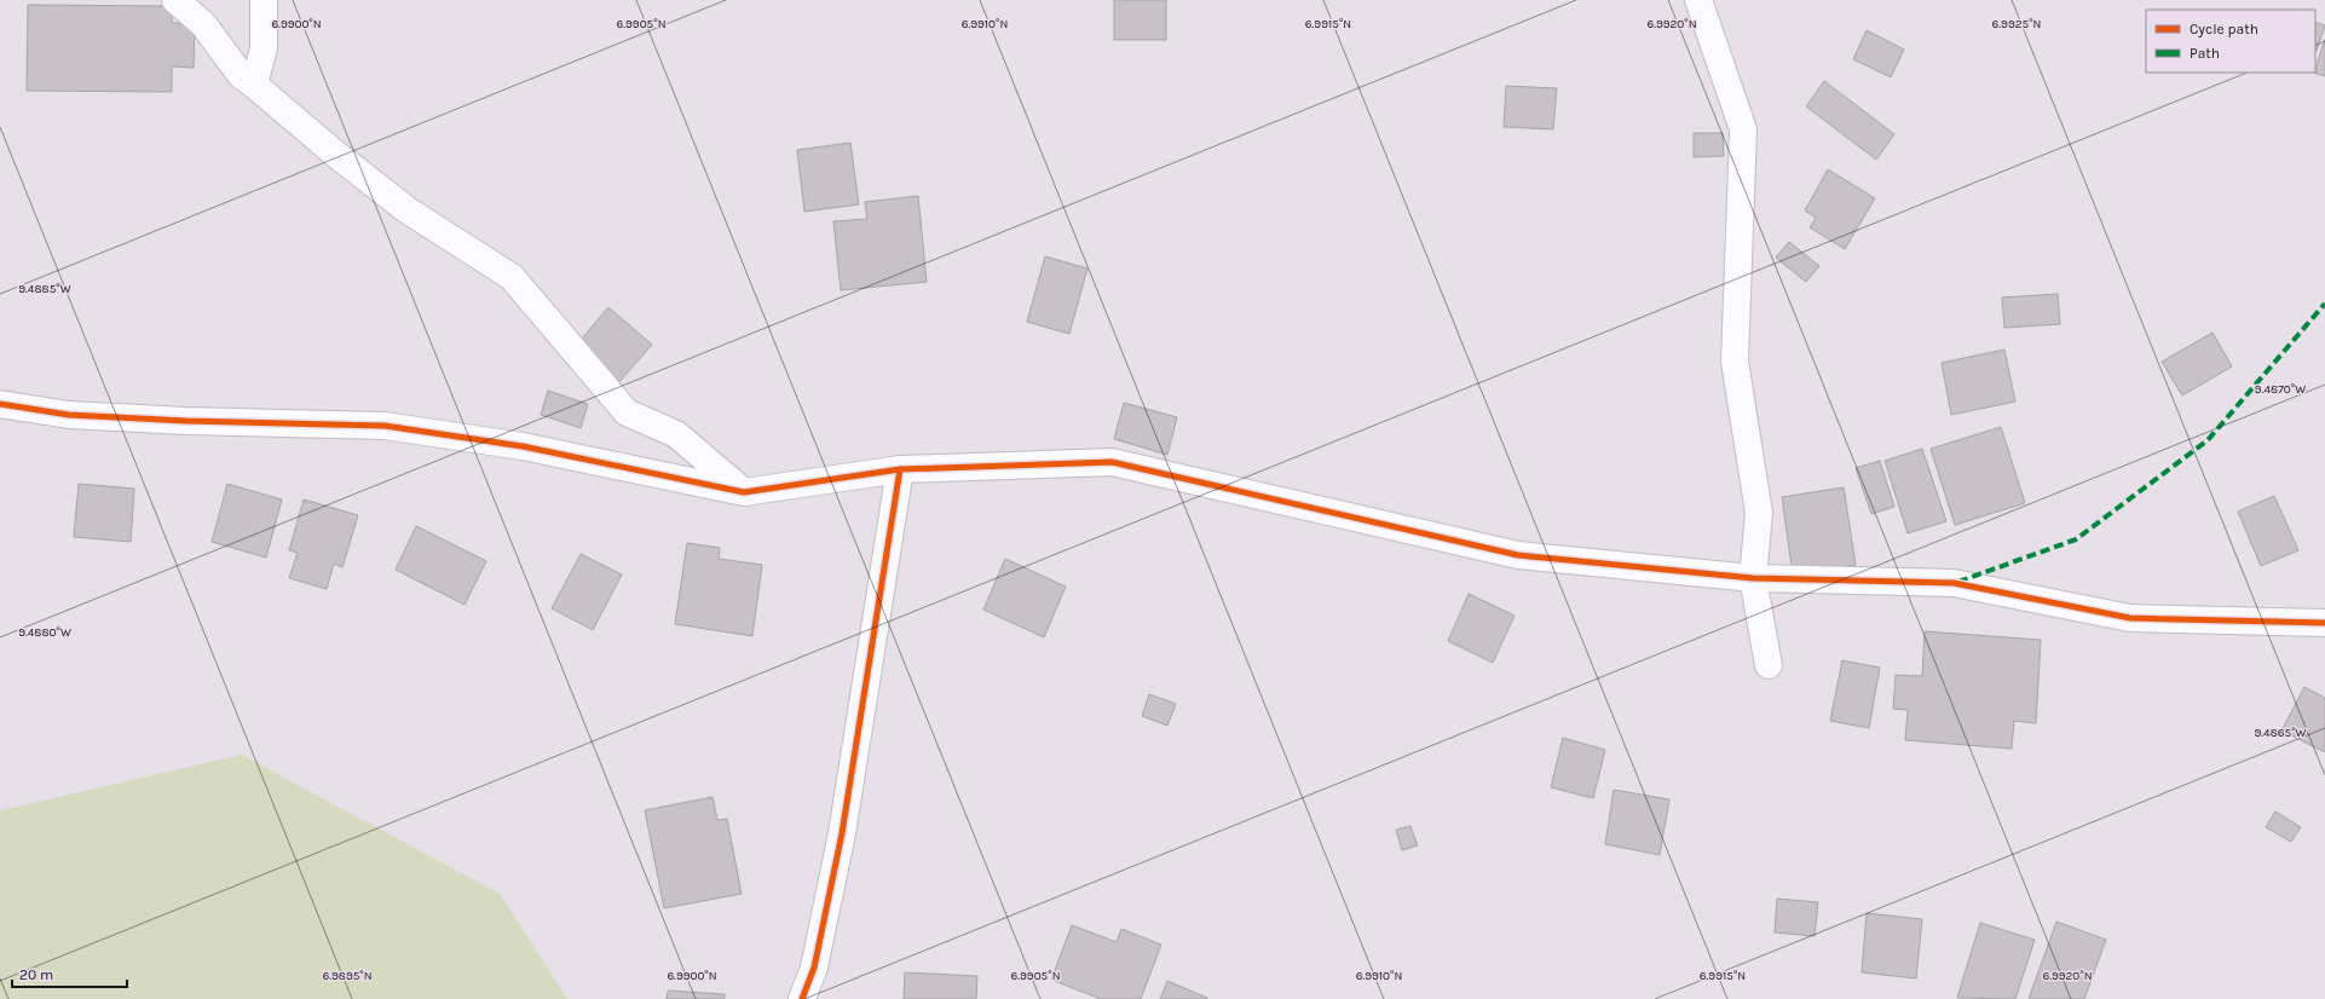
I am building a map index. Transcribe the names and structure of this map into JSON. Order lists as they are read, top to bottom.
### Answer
{
  "legend": ["Cycle path", "Path"],
  "scale_bar": "20 m",
  "coordinates": [
    "6.9900°N",
    "6.9905°N",
    "6.9910°N",
    "6.9915°N",
    "6.9920°N",
    "6.9925°N",
    "9.4885°W",
    "9.4870°W",
    "9.4880°W",
    "9.4865°W",
    "6.9895°N"
  ]
}
